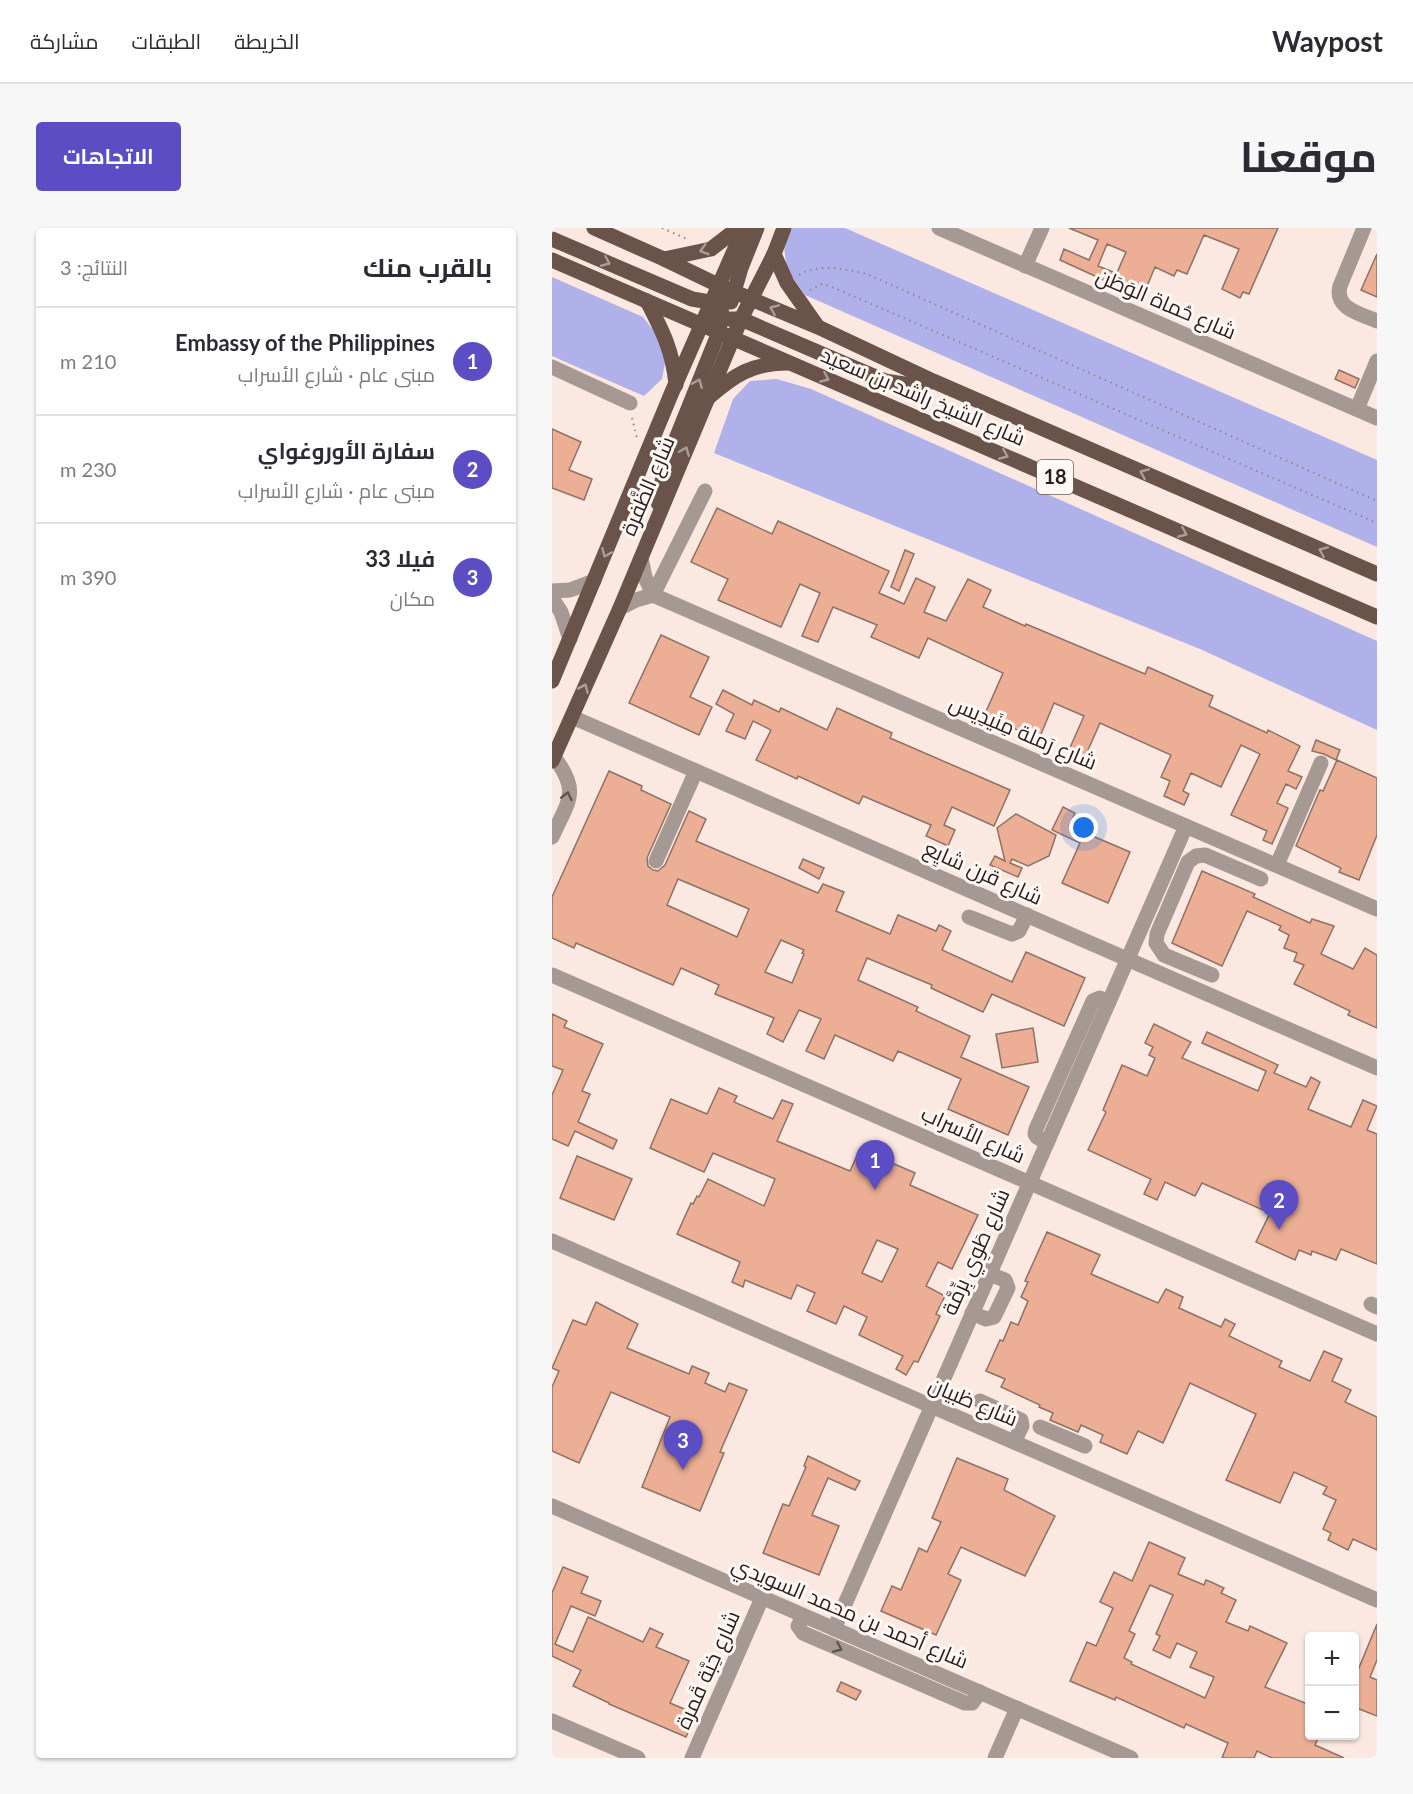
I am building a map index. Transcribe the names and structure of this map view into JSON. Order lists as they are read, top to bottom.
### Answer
{
  "streets": {
    "main road": ["شارع الشيخ راشد بن سعيد", "18", "شارع الظَّفرة"],
    "street": [
      "شارع حُماة الوَطَن",
      "شارع رَملة مِنَيدِيس",
      "شارع قرن شايِع",
      "شارع الأسراب",
      "شارع طَوِي بِرِّمَّة",
      "شارع ظبيان",
      "شارع أحمد بن محمد السويدي",
      "شارع خِبَّة قَمرة"
    ]
  },
  "crossings": [
    ["شارع الشيخ راشد بن سعيد", "شارع الظَّفرة"],
    ["شارع الظَّفرة", "شارع قرن شايِع"],
    ["شارع رَملة مِنَيدِيس", "شارع طَوِي بِرِّمَّة"],
    ["شارع قرن شايِع", "شارع طَوِي بِرِّمَّة"],
    ["شارع الأسراب", "شارع طَوِي بِرِّمَّة"],
    ["شارع طَوِي بِرِّمَّة", "شارع ظبيان"],
    ["شارع طَوِي بِرِّمَّة", "شارع أحمد بن محمد السويدي"],
    ["شارع أحمد بن محمد السويدي", "شارع خِبَّة قَمرة"]
  ],
  "page": {
    "header": "Waypost",
    "nav": ["الخريطة", "الطبقات", "مشاركة"],
    "title": "موقعنا",
    "buttons": "الاتجاهات",
    "heading": ["بالقرب منك", "النتائج: 3"],
    "list": [
      {
        "mark": "1",
        "name": "Embassy of the Philippines",
        "note": "مبنى عام · شارع الأسراب",
        "value": "210 m"
      },
      {
        "mark": "2",
        "name": "سفارة الأوروغواي",
        "note": "مبنى عام · شارع الأسراب",
        "value": "230 m"
      },
      {
        "mark": "3",
        "name": "فيلا 33",
        "note": "مكان",
        "value": "390 m"
      }
    ],
    "pins": ["1", "2", "3"],
    "map_buttons": ["+", "−"]
  }
}
